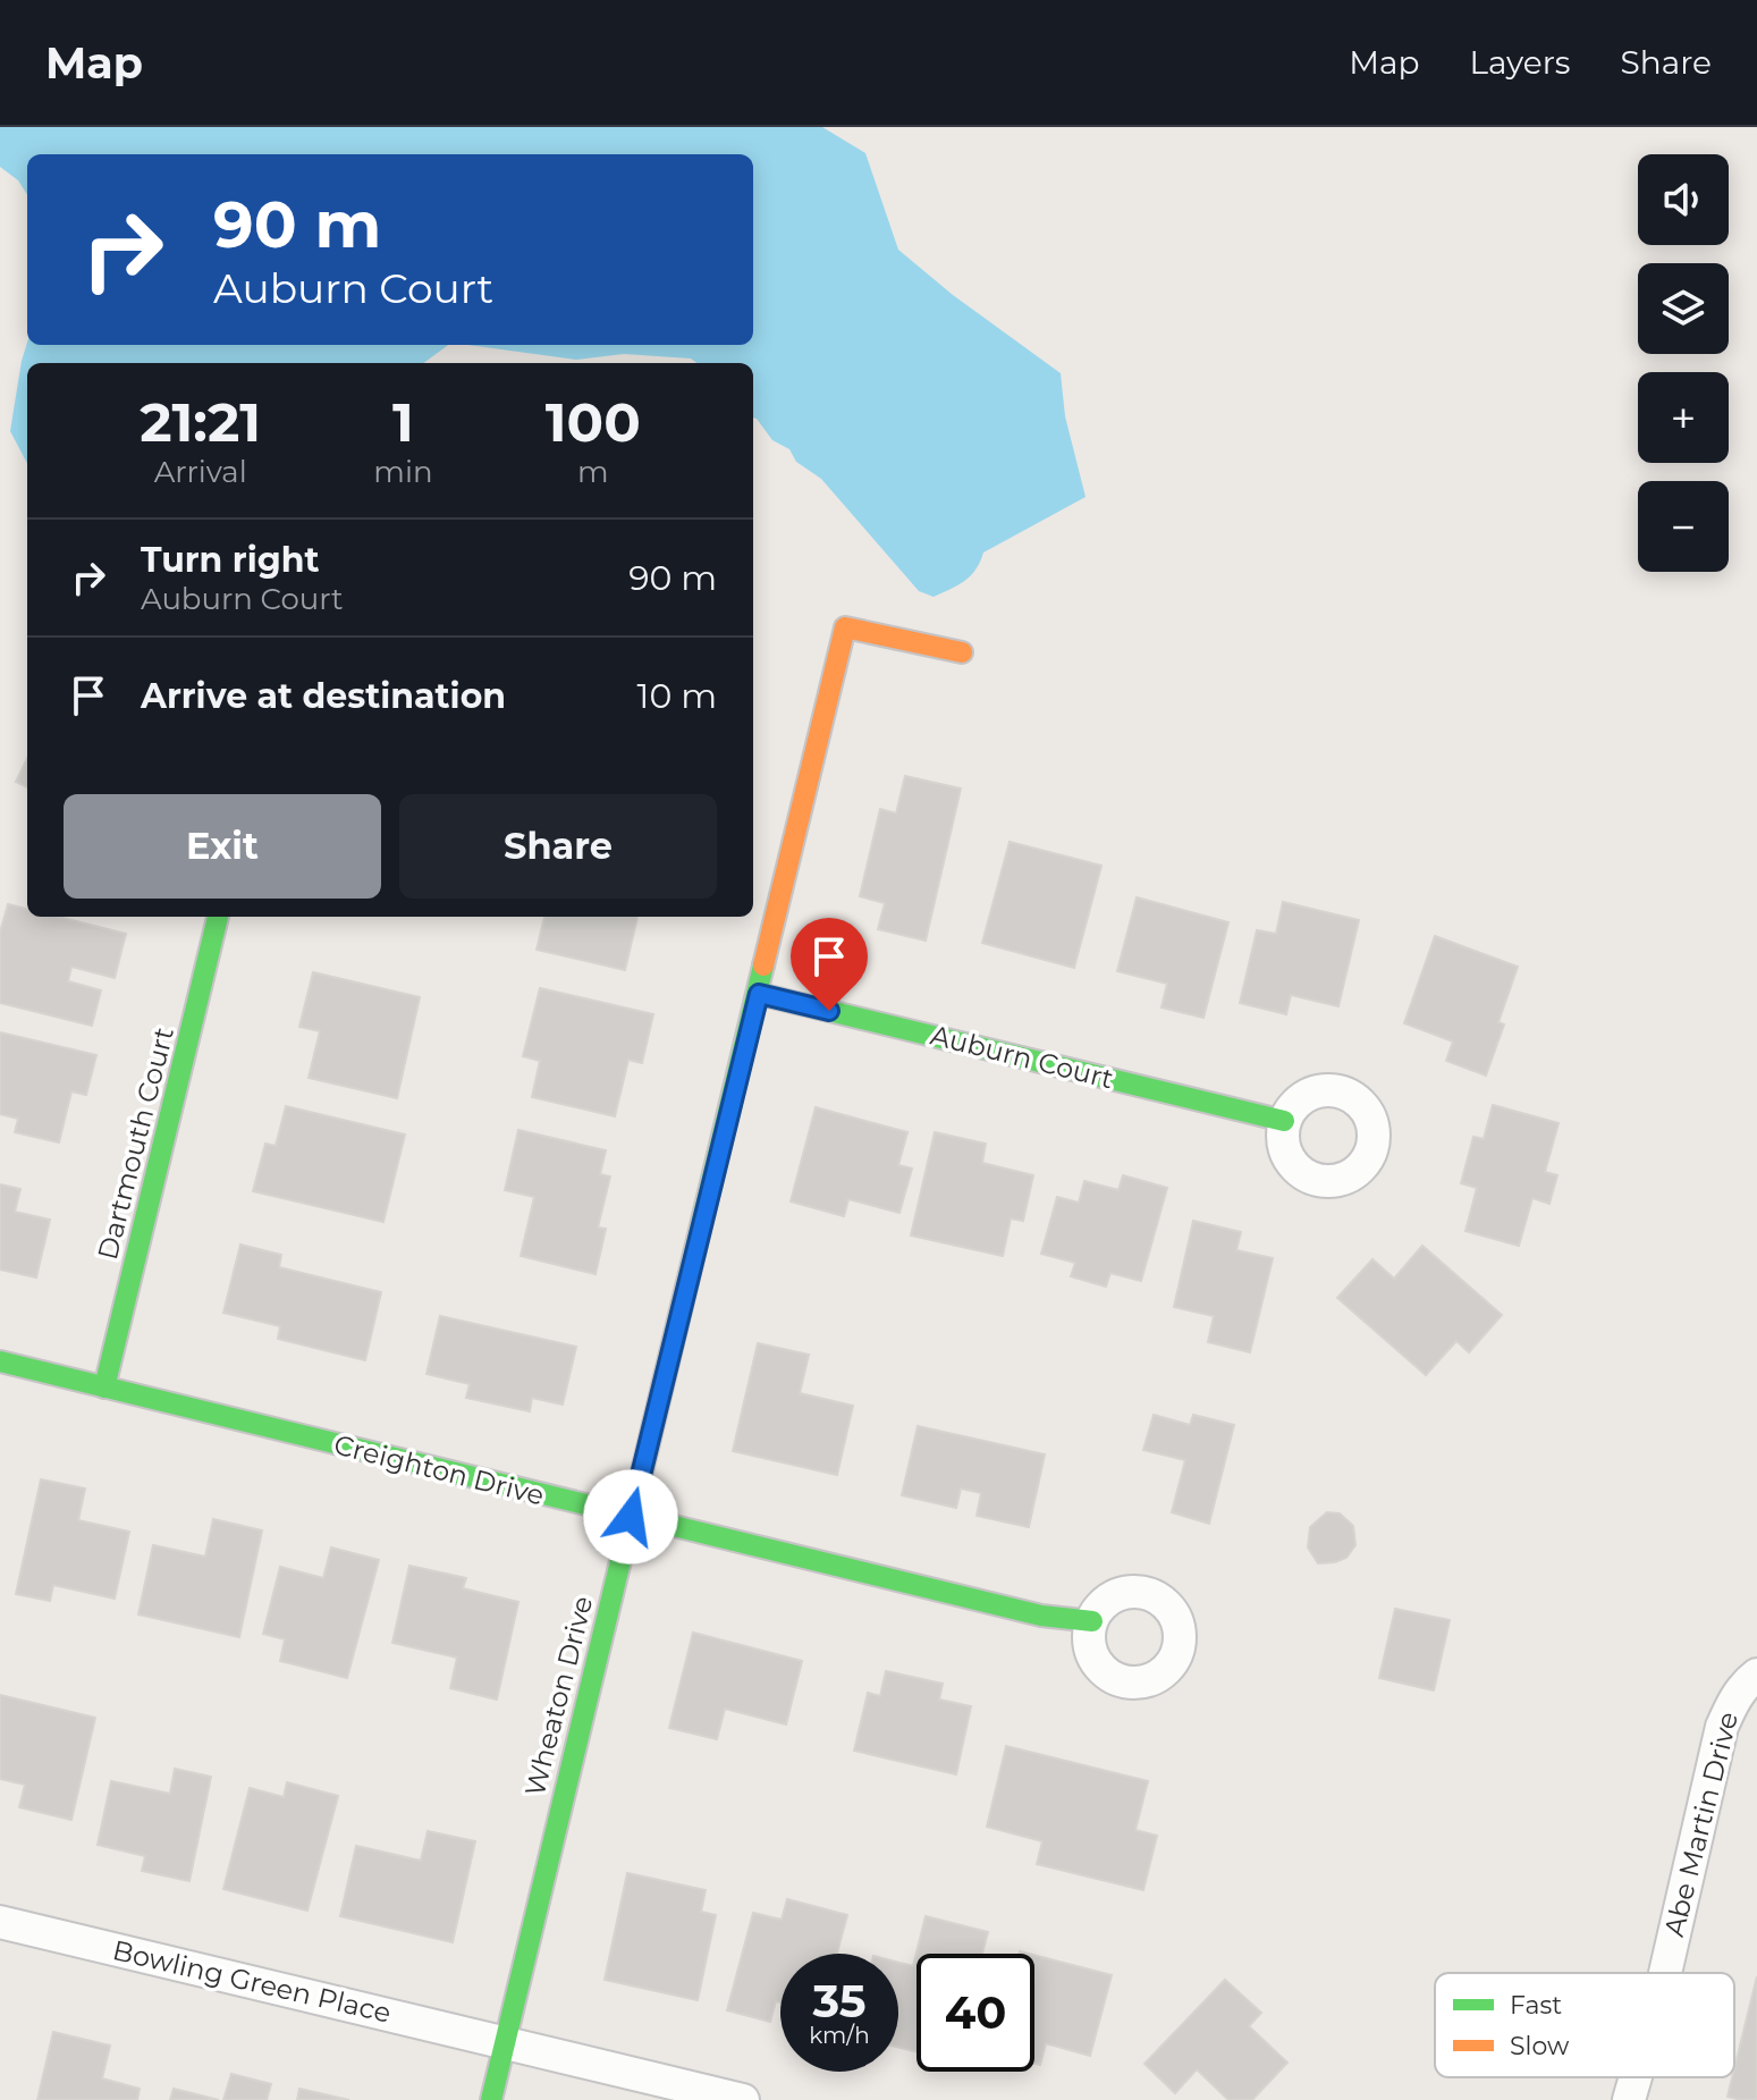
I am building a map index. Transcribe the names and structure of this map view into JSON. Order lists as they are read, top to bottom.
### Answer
{
  "streets": {
    "street": [
      "Auburn Court",
      "Dartmouth Court",
      "Creighton Drive",
      "Wheaton Drive",
      "Abe Martin Drive",
      "Bowling Green Place"
    ]
  },
  "crossings": [
    ["Auburn Court", "Wheaton Drive"],
    ["Dartmouth Court", "Creighton Drive"],
    ["Creighton Drive", "Wheaton Drive"],
    ["Wheaton Drive", "Bowling Green Place"]
  ],
  "legend": ["Fast", "Slow"],
  "page": {
    "header": "Map",
    "nav": ["Map", "Layers", "Share"],
    "map_buttons": ["+", "−"],
    "turn": ["90 m", "Auburn Court"],
    "eta": [
      "21:21",
      "Arrival",
      "1",
      "min",
      "100",
      "m"
    ],
    "list": [
      {
        "name": "Turn right",
        "note": "Auburn Court",
        "value": "90 m"
      },
      {
        "name": "Arrive at destination",
        "value": "10 m"
      }
    ],
    "buttons": ["Exit", "Share"],
    "speed": "35 km/h",
    "limit": "40"
  }
}
